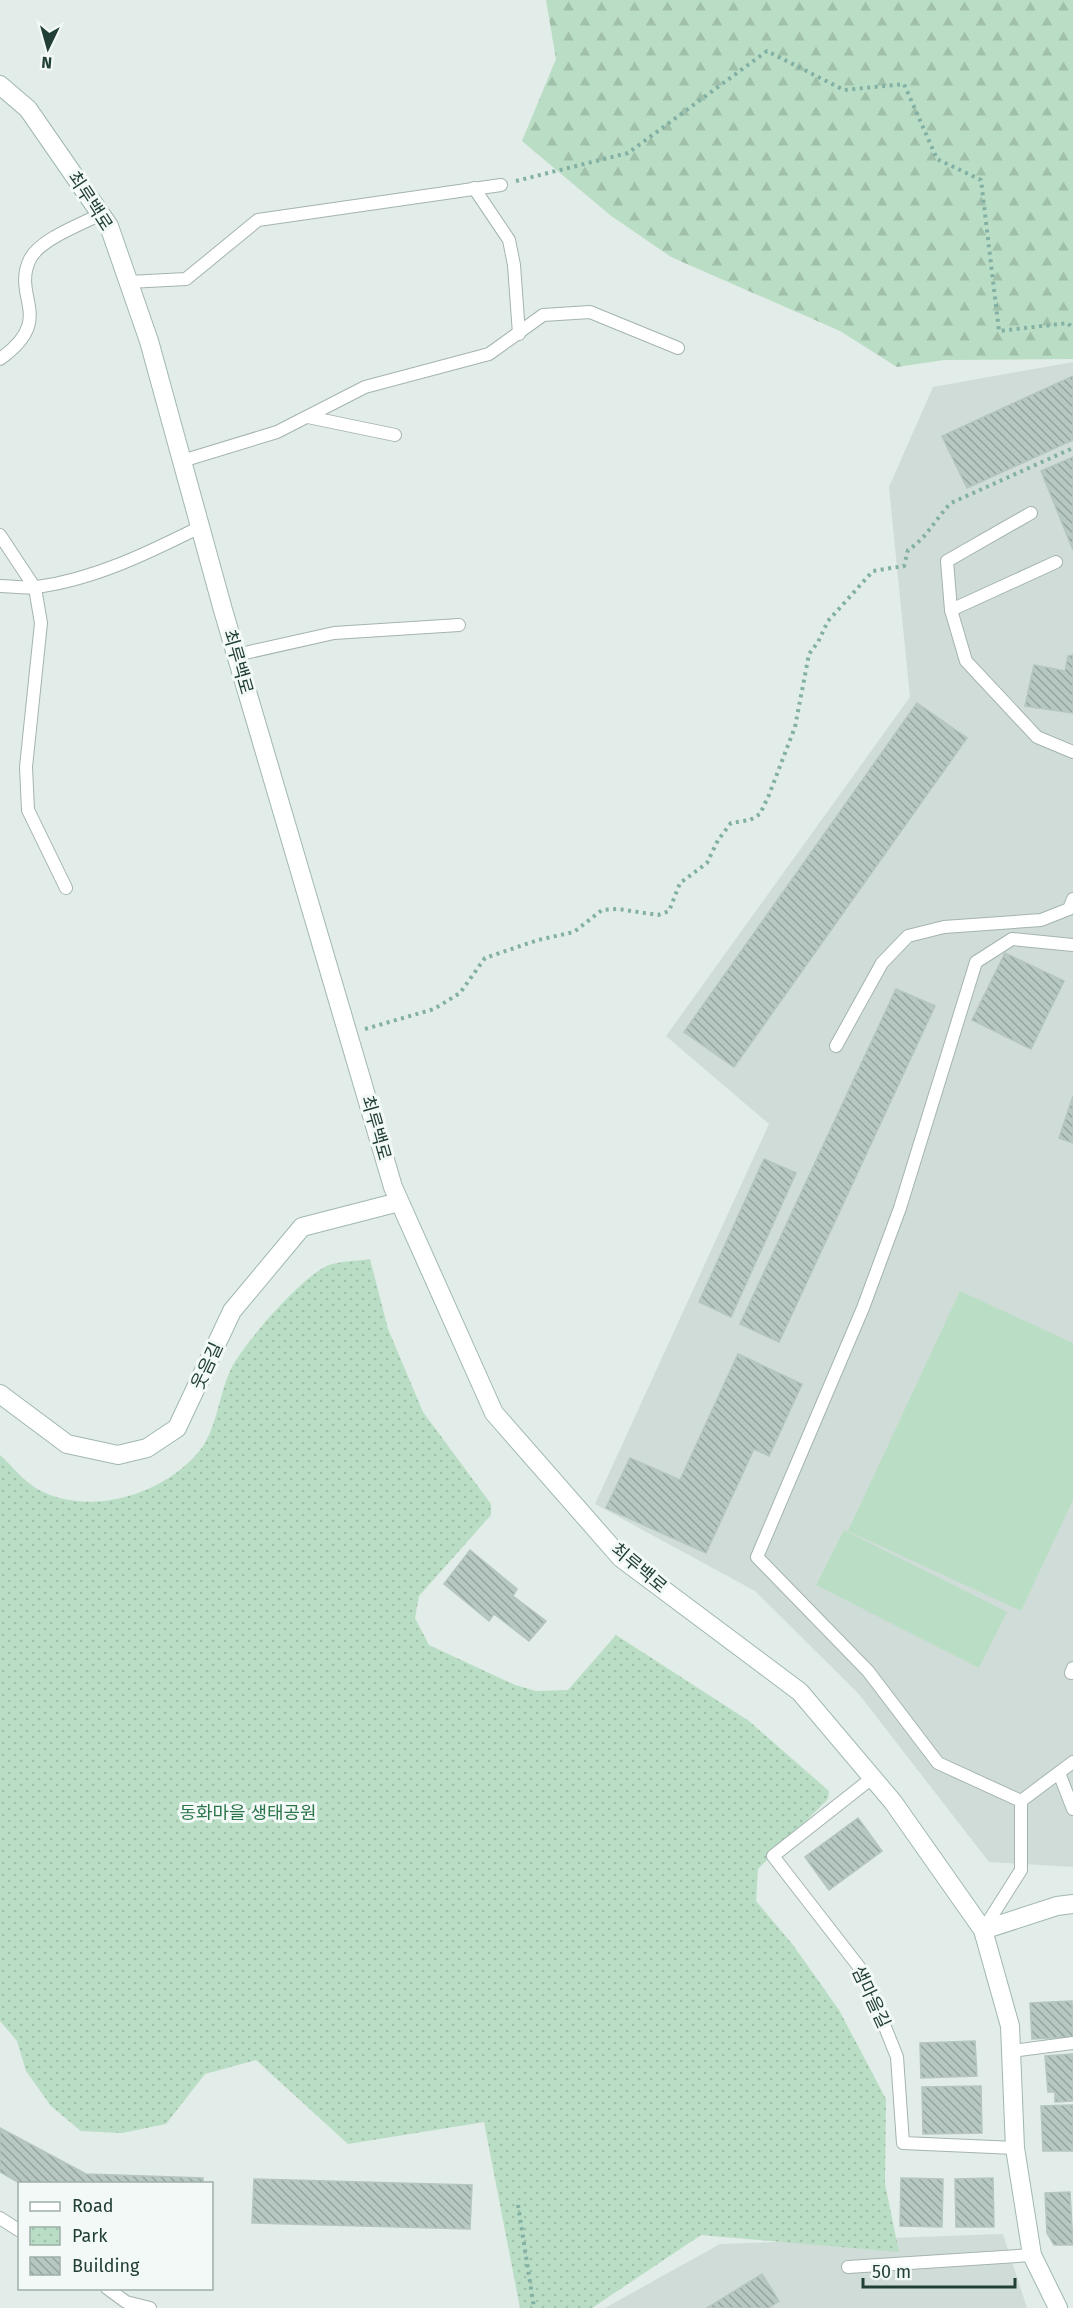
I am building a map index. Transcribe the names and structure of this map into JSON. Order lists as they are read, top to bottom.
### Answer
{
  "streets": {
    "street": ["최루백로", "웃음길"],
    "lane": ["샘마을길"]
  },
  "crossings": [
    ["최루백로", "웃음길"],
    ["최루백로", "샘마을길"]
  ],
  "parks": ["동화마을 생태공원"],
  "legend": ["Road", "Park", "Building"],
  "scale_bar": "50 m",
  "north": "bottom"
}
